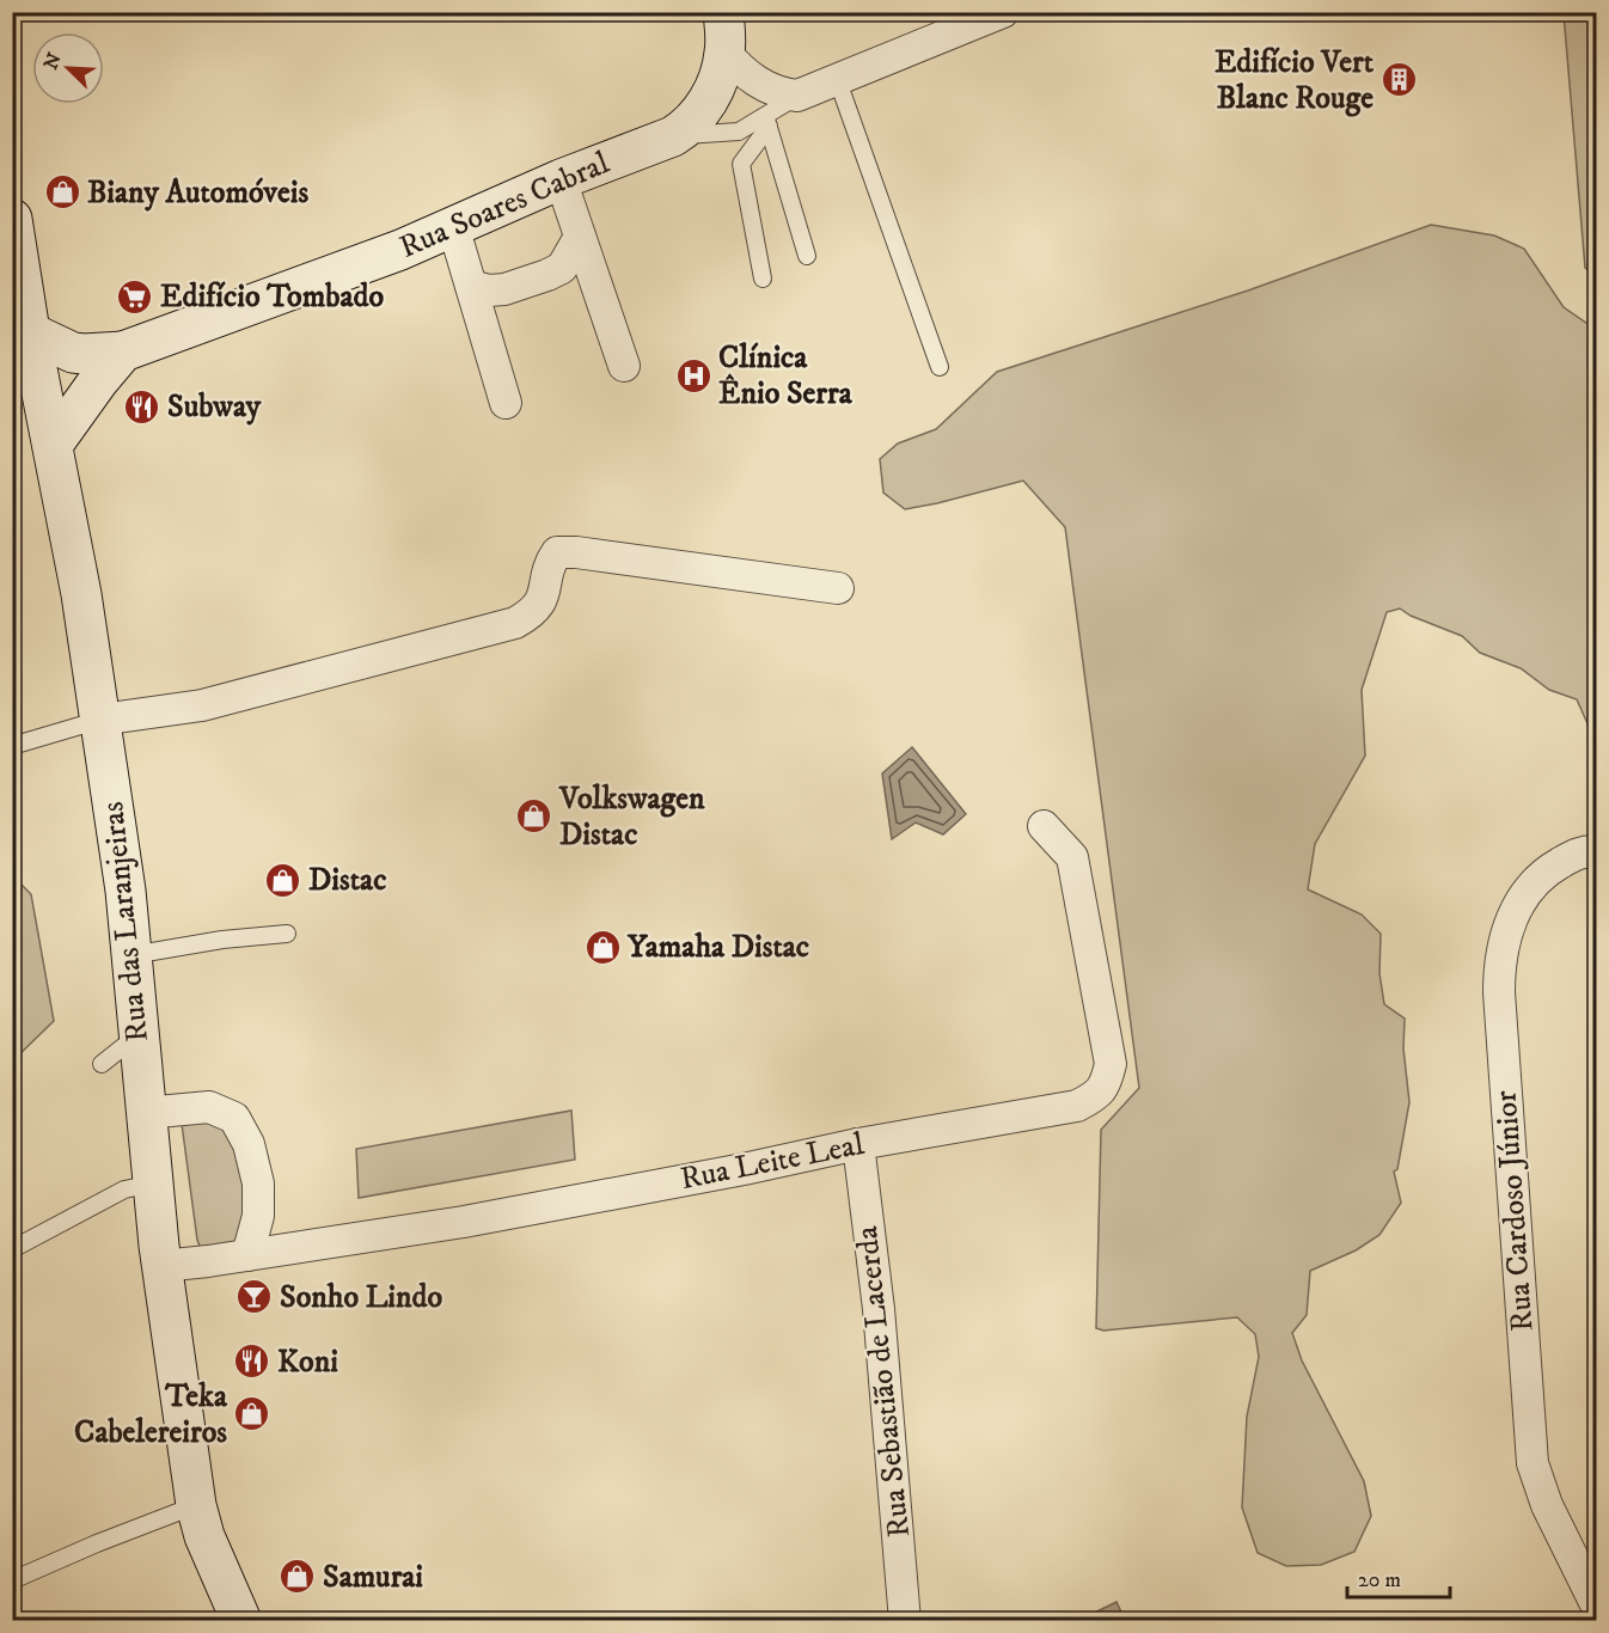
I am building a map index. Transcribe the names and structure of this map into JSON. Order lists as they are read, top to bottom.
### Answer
{
  "streets": {
    "main road": ["Rua Soares Cabral", "Rua das Laranjeiras"],
    "street": ["Rua Leite Leal", "Rua Cardoso Júnior", "Rua Sebastião de Lacerda"]
  },
  "crossings": [
    ["Rua Soares Cabral", "Rua das Laranjeiras"],
    ["Rua das Laranjeiras", "Rua Leite Leal"],
    ["Rua Leite Leal", "Rua Sebastião de Lacerda"]
  ],
  "places": {
    "building": ["Edifício Vert Blanc Rouge"],
    "shop": [
      "Biany Automóveis",
      "Volkswagen Distac",
      "Distac",
      "Yamaha Distac",
      "Teka Cabelereiros",
      "Samurai"
    ],
    "supermarket": ["Edifício Tombado"],
    "hospital": ["Clínica Ênio Serra"],
    "restaurant": ["Subway", "Koni"],
    "bar": ["Sonho Lindo"]
  },
  "scale_bar": "20 m",
  "north": "top left"
}
